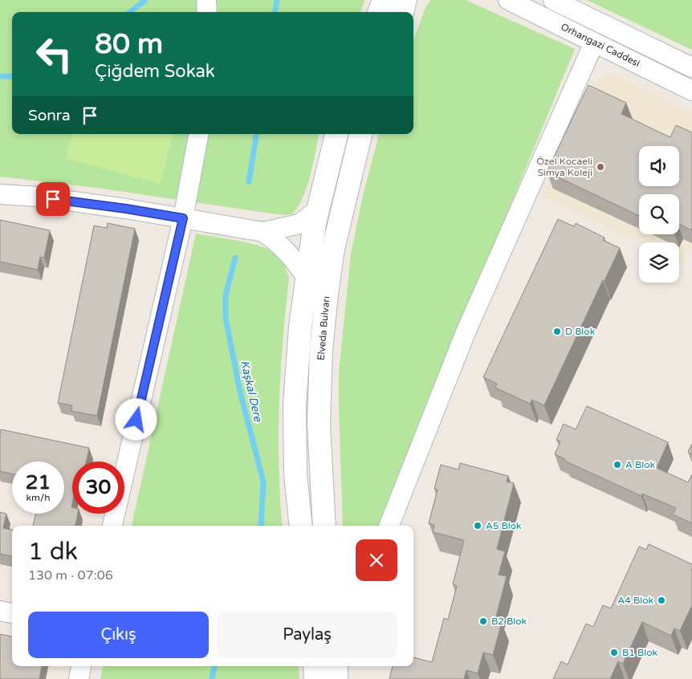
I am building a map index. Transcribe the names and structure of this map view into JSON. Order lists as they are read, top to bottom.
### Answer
{
  "streets": {
    "main road": ["Elveda Bulvarı"],
    "street": ["Orhangazi Caddesi"]
  },
  "water": ["Kaşkal Dere"],
  "places": [
    "Özel Kocaeli Simya Koleji",
    "D Blok",
    "A Blok",
    "A5 Blok",
    "A4 Blok",
    "B2 Blok",
    "B1 Blok"
  ],
  "page": {
    "turn": ["80 m", "Çiğdem Sokak"],
    "then": "Sonra",
    "speed": "21 km/h",
    "limit": "30",
    "heading": ["1 dk", "130 m · 07:06"],
    "buttons": ["Çıkış", "Paylaş"]
  }
}
